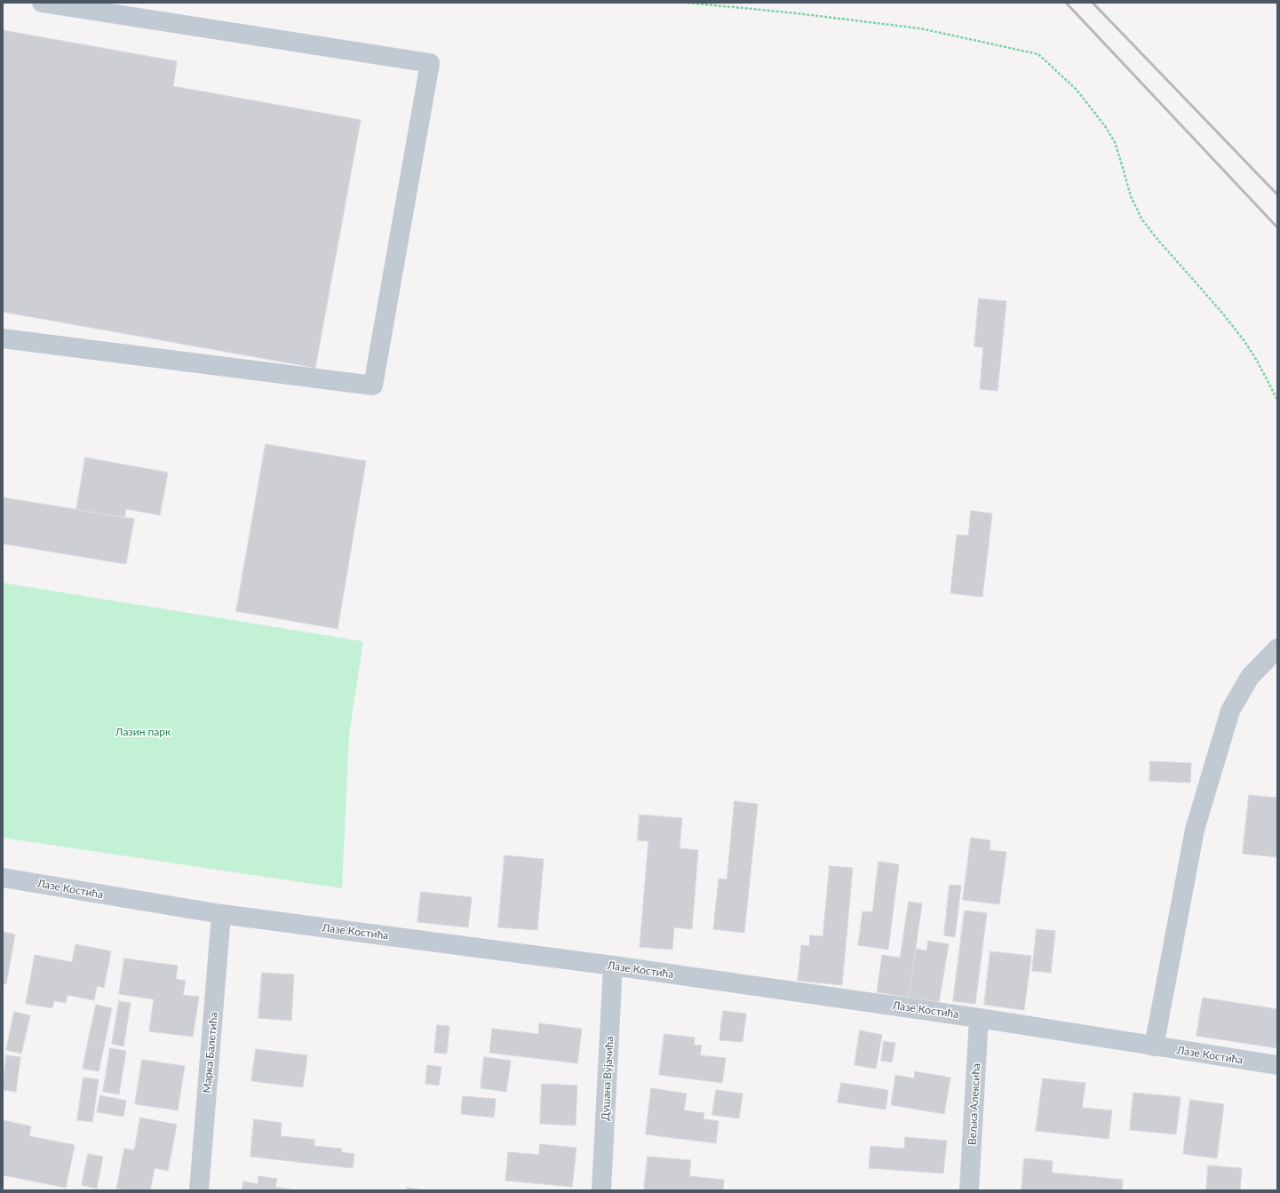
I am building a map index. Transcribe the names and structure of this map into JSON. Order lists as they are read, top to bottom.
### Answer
{
  "streets": {
    "street": [
      "Лазе Костића",
      "Марка Балетића",
      "Душана Вујачића",
      "Вељка Алексића"
    ]
  },
  "crossings": [
    ["Лазе Костића", "Марка Балетића"],
    ["Лазе Костића", "Душана Вујачића"],
    ["Лазе Костића", "Вељка Алексића"]
  ],
  "parks": ["Лазин парк"]
}
